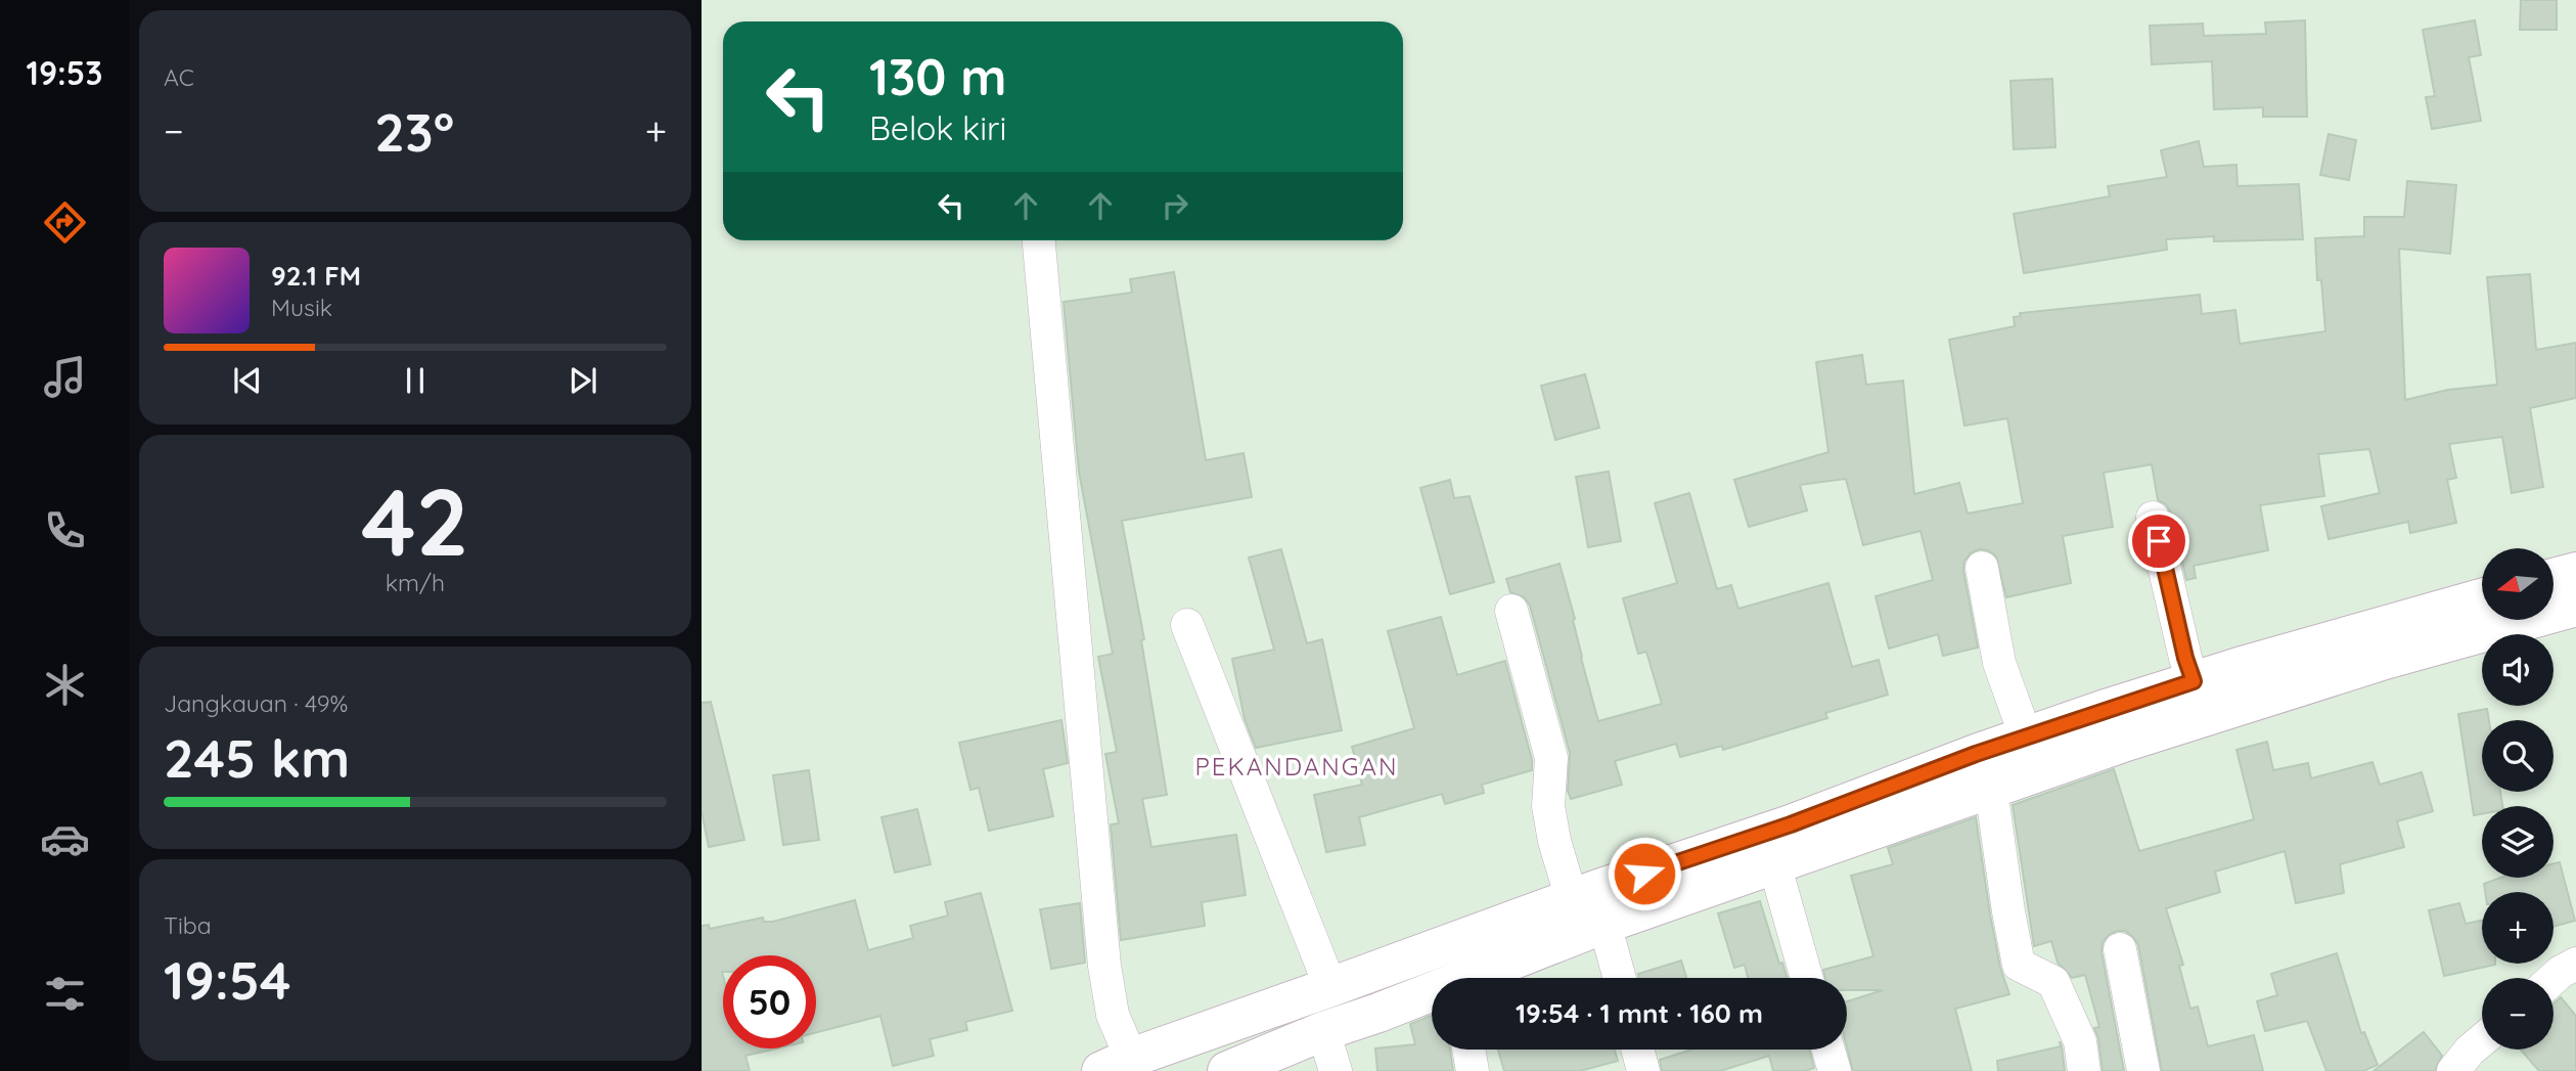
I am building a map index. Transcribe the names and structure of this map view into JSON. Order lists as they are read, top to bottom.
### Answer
{
  "districts": ["PEKANDANGAN"],
  "north": "left",
  "page": {
    "tabs": "19:53",
    "tile": [
      "AC",
      ["42", "km/h"],
      ["Jangkauan · 49%", "245 km"],
      ["Tiba", "19:54"]
    ],
    "turn": ["130 m", "Belok kiri"],
    "heat": ["−", "23°", "+"],
    "song": ["92.1 FM", "Musik"],
    "map_buttons": ["+", "−"],
    "limit": "50",
    "trip": "19:54 · 1 mnt · 160 m"
  }
}
